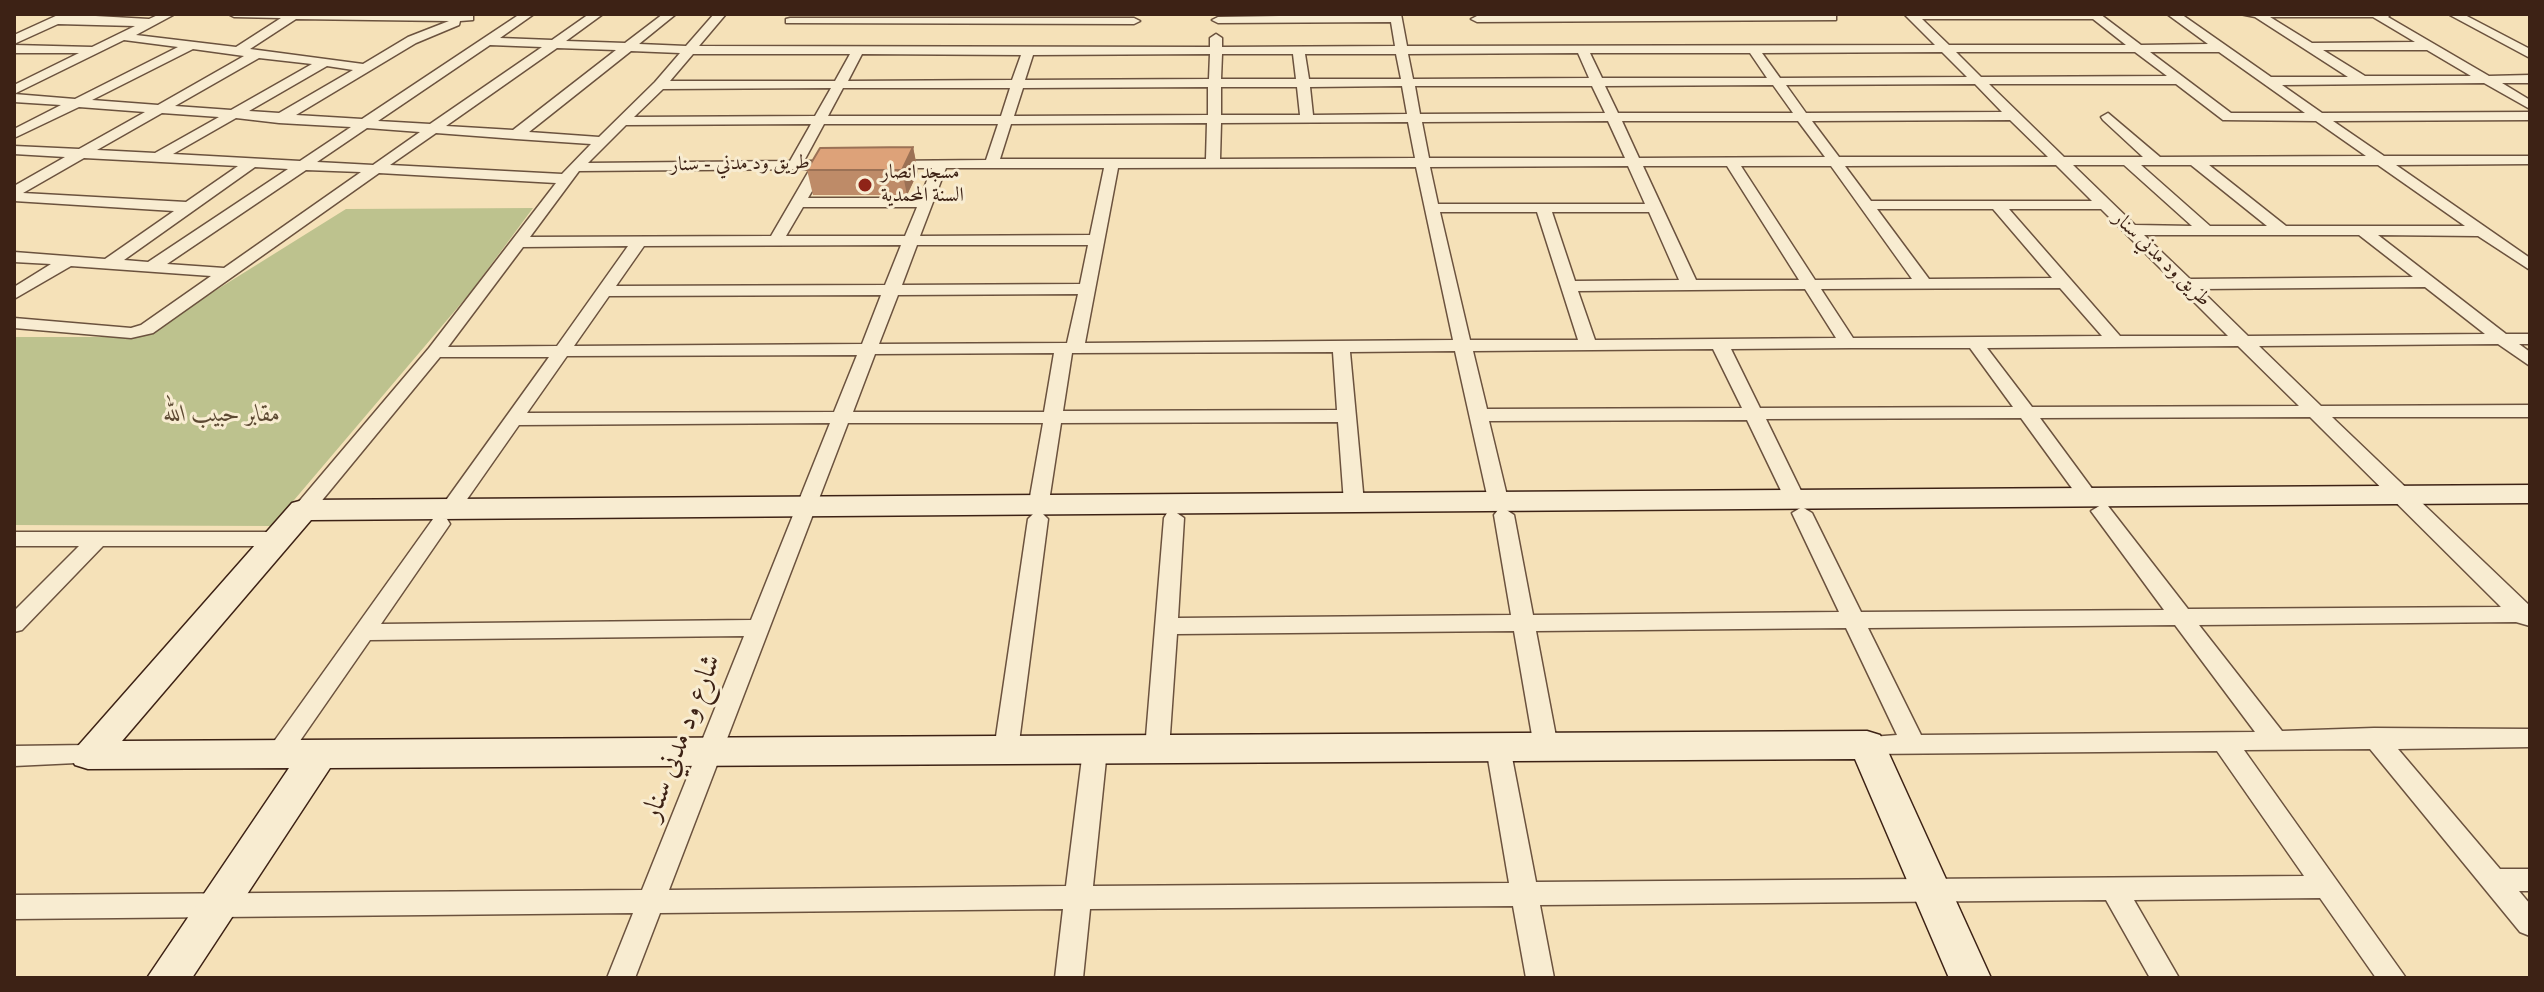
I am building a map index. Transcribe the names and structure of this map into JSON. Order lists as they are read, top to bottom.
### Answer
{
  "streets": {
    "street": ["طريق ود مدني - سنار", "طريق ود مدني سنار", "شارع ود مدني سنار"]
  },
  "parks": ["مقابر حبيب الله"],
  "places": ["مسجد انصار السنة المحمدية"]
}
